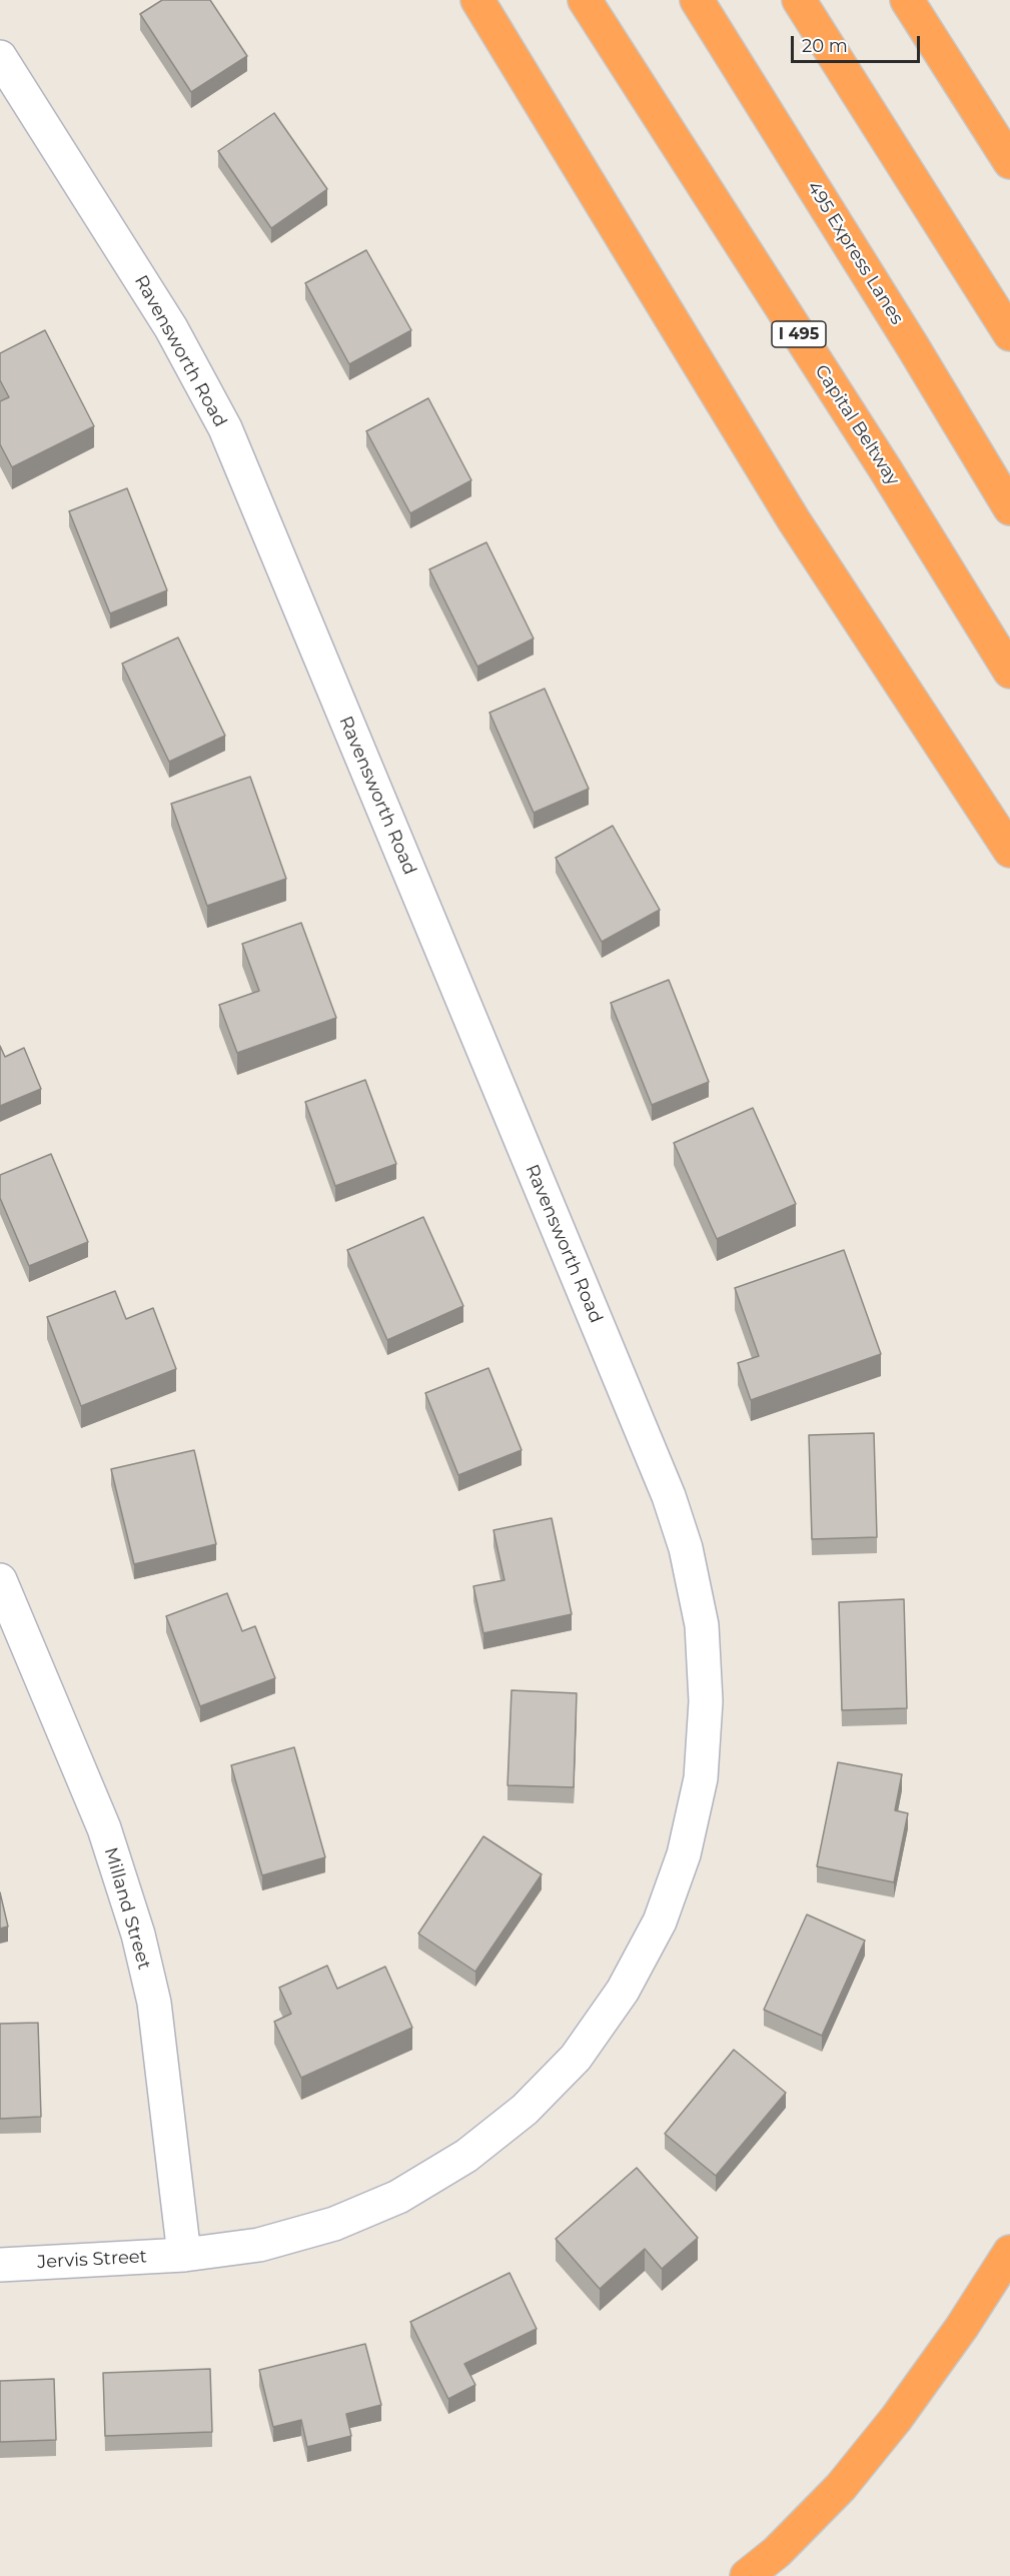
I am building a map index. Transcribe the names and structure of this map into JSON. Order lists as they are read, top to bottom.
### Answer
{
  "streets": {
    "highway": ["495 Express Lanes", "I 495", "Capital Beltway"],
    "street": ["Ravensworth Road", "Milland Street", "Jervis Street"]
  },
  "crossings": [
    ["Ravensworth Road", "Milland Street"],
    ["Ravensworth Road", "Jervis Street"],
    ["Milland Street", "Jervis Street"]
  ],
  "scale_bar": "20 m"
}
